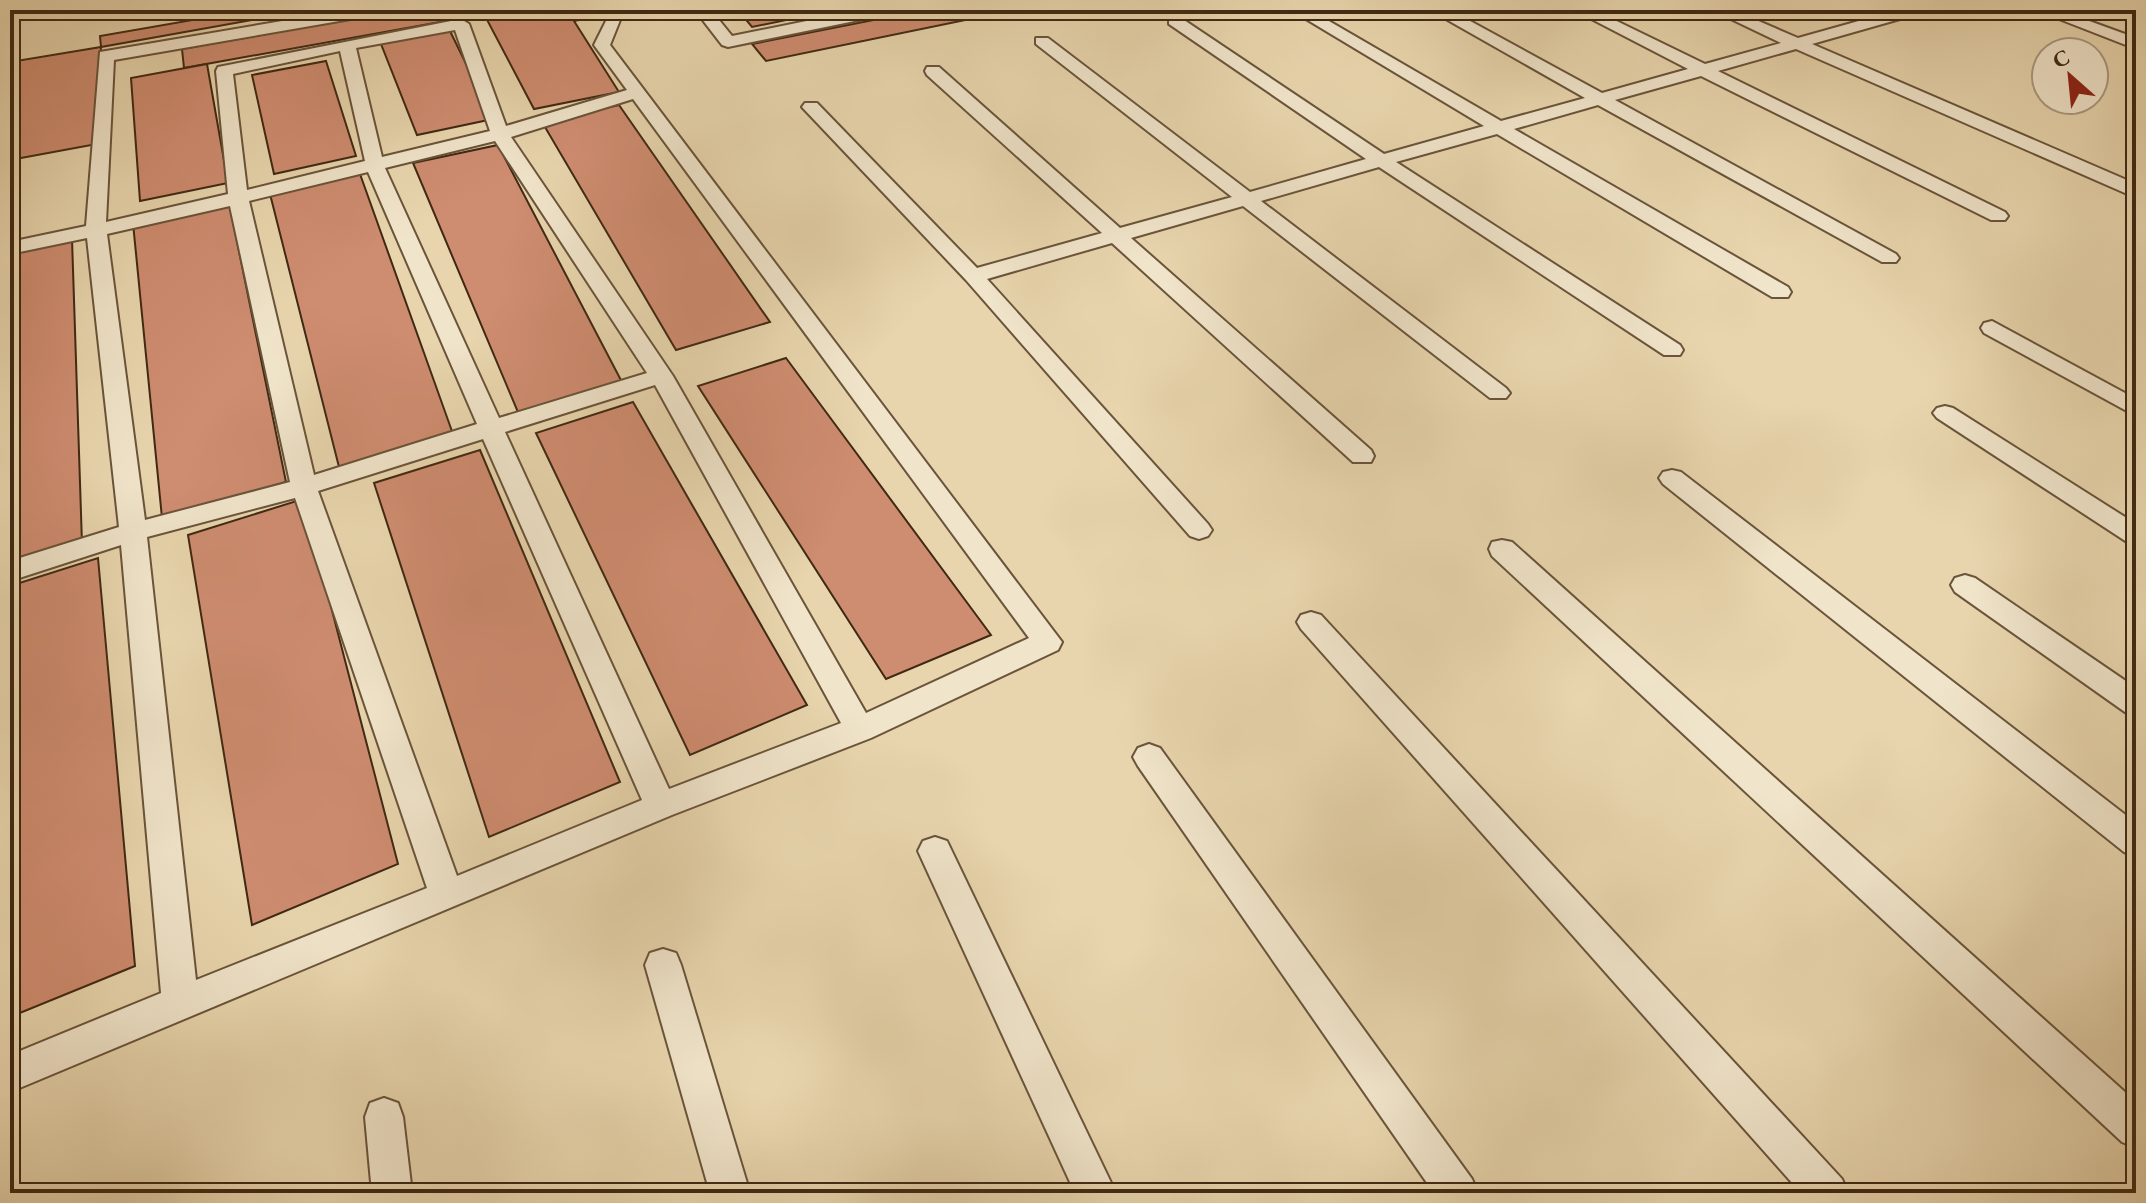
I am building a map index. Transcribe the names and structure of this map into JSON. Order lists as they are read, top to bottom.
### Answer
{
  "north": "top left"
}
